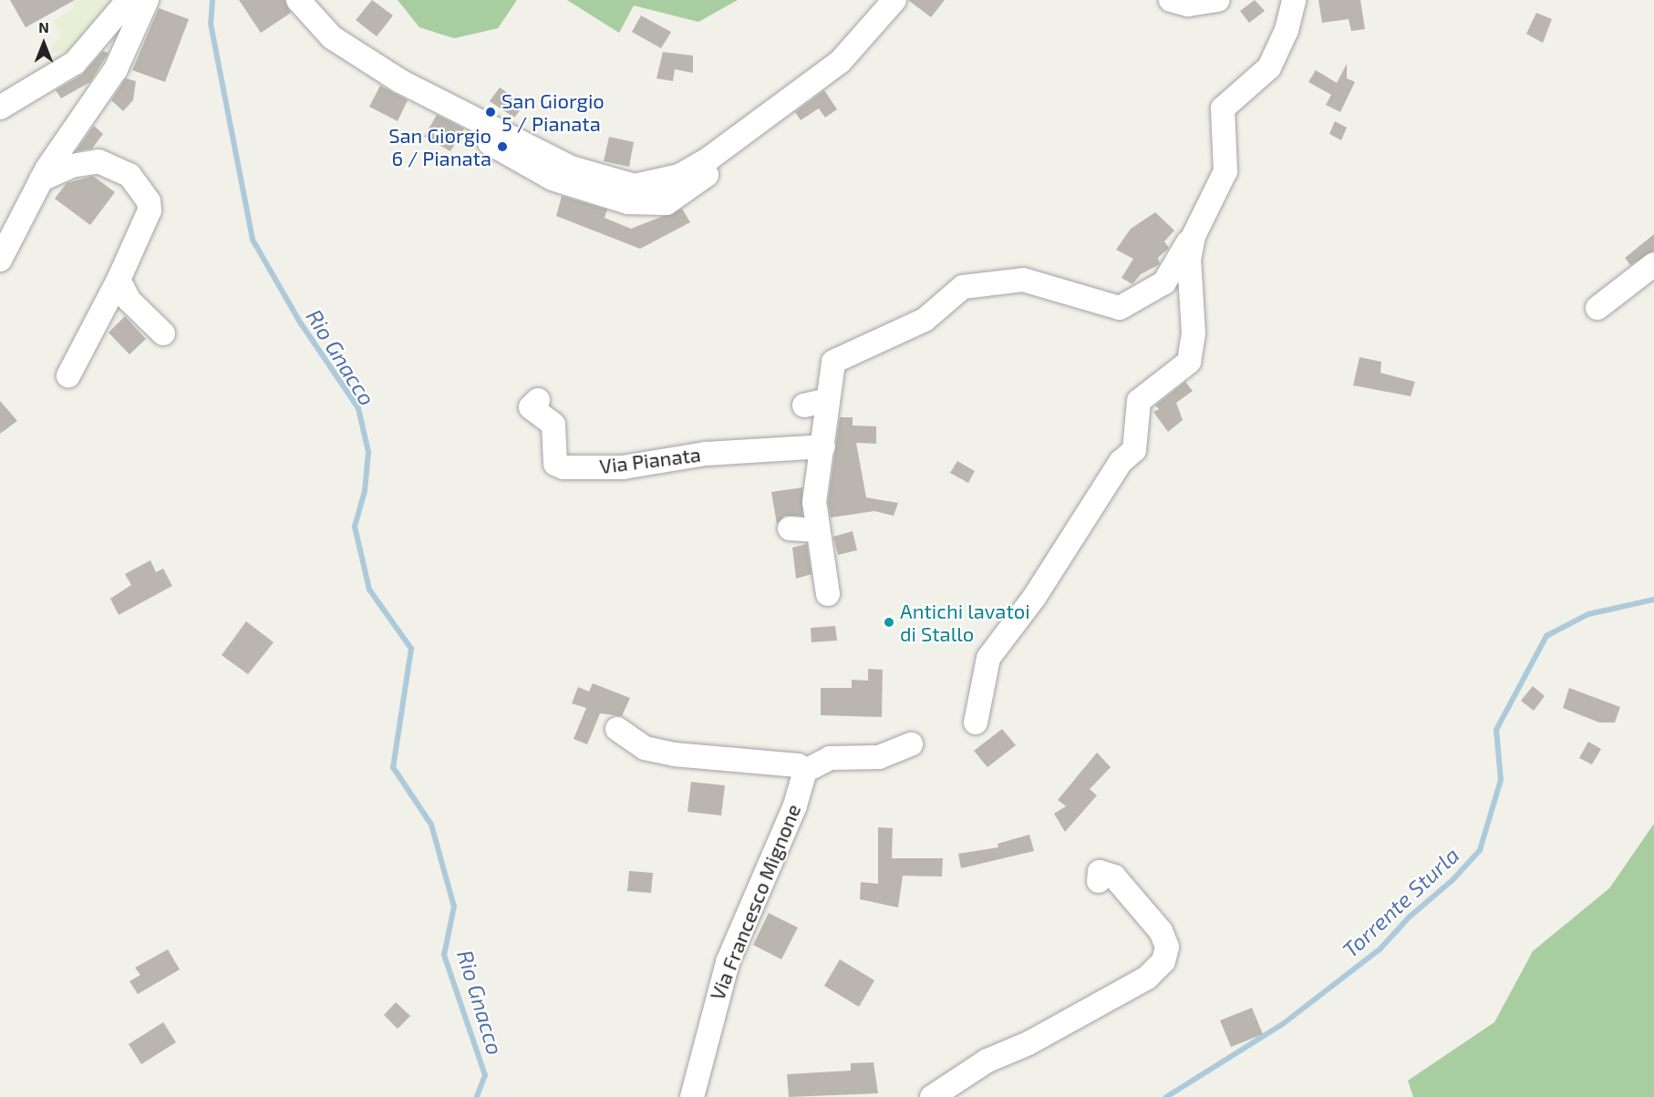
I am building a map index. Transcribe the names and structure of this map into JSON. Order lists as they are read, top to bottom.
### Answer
{
  "streets": {
    "street": ["Via Pianata", "Via Francesco Mignone"]
  },
  "water": ["Rio Gnacco", "Torrente Sturla"],
  "places": ["San Giorgio 5 / Pianata", "San Giorgio 6 / Pianata", "Antichi lavatoi di Stallo"],
  "north": "top"
}
